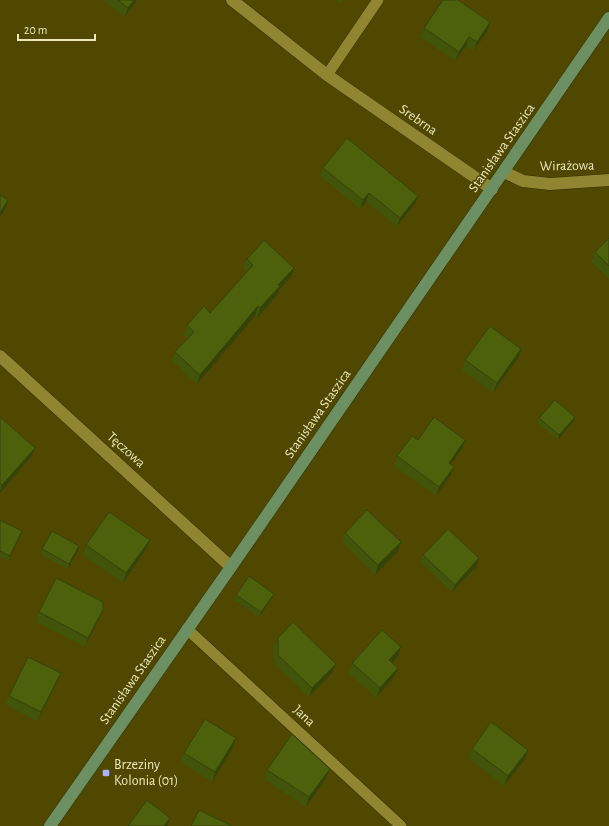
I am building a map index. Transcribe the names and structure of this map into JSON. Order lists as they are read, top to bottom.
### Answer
{
  "streets": {
    "street": [
      "Srebrna",
      "Stanisława Staszica",
      "Wirażowa",
      "Tęczowa"
    ],
    "lane": ["Jana"]
  },
  "crossings": [
    ["Srebrna", "Stanisława Staszica"],
    ["Stanisława Staszica", "Wirażowa"],
    ["Stanisława Staszica", "Tęczowa"],
    ["Stanisława Staszica", "Jana"]
  ],
  "places": {
    "transit": ["Brzeziny Kolonia (01)"]
  },
  "scale_bar": "20 m"
}
